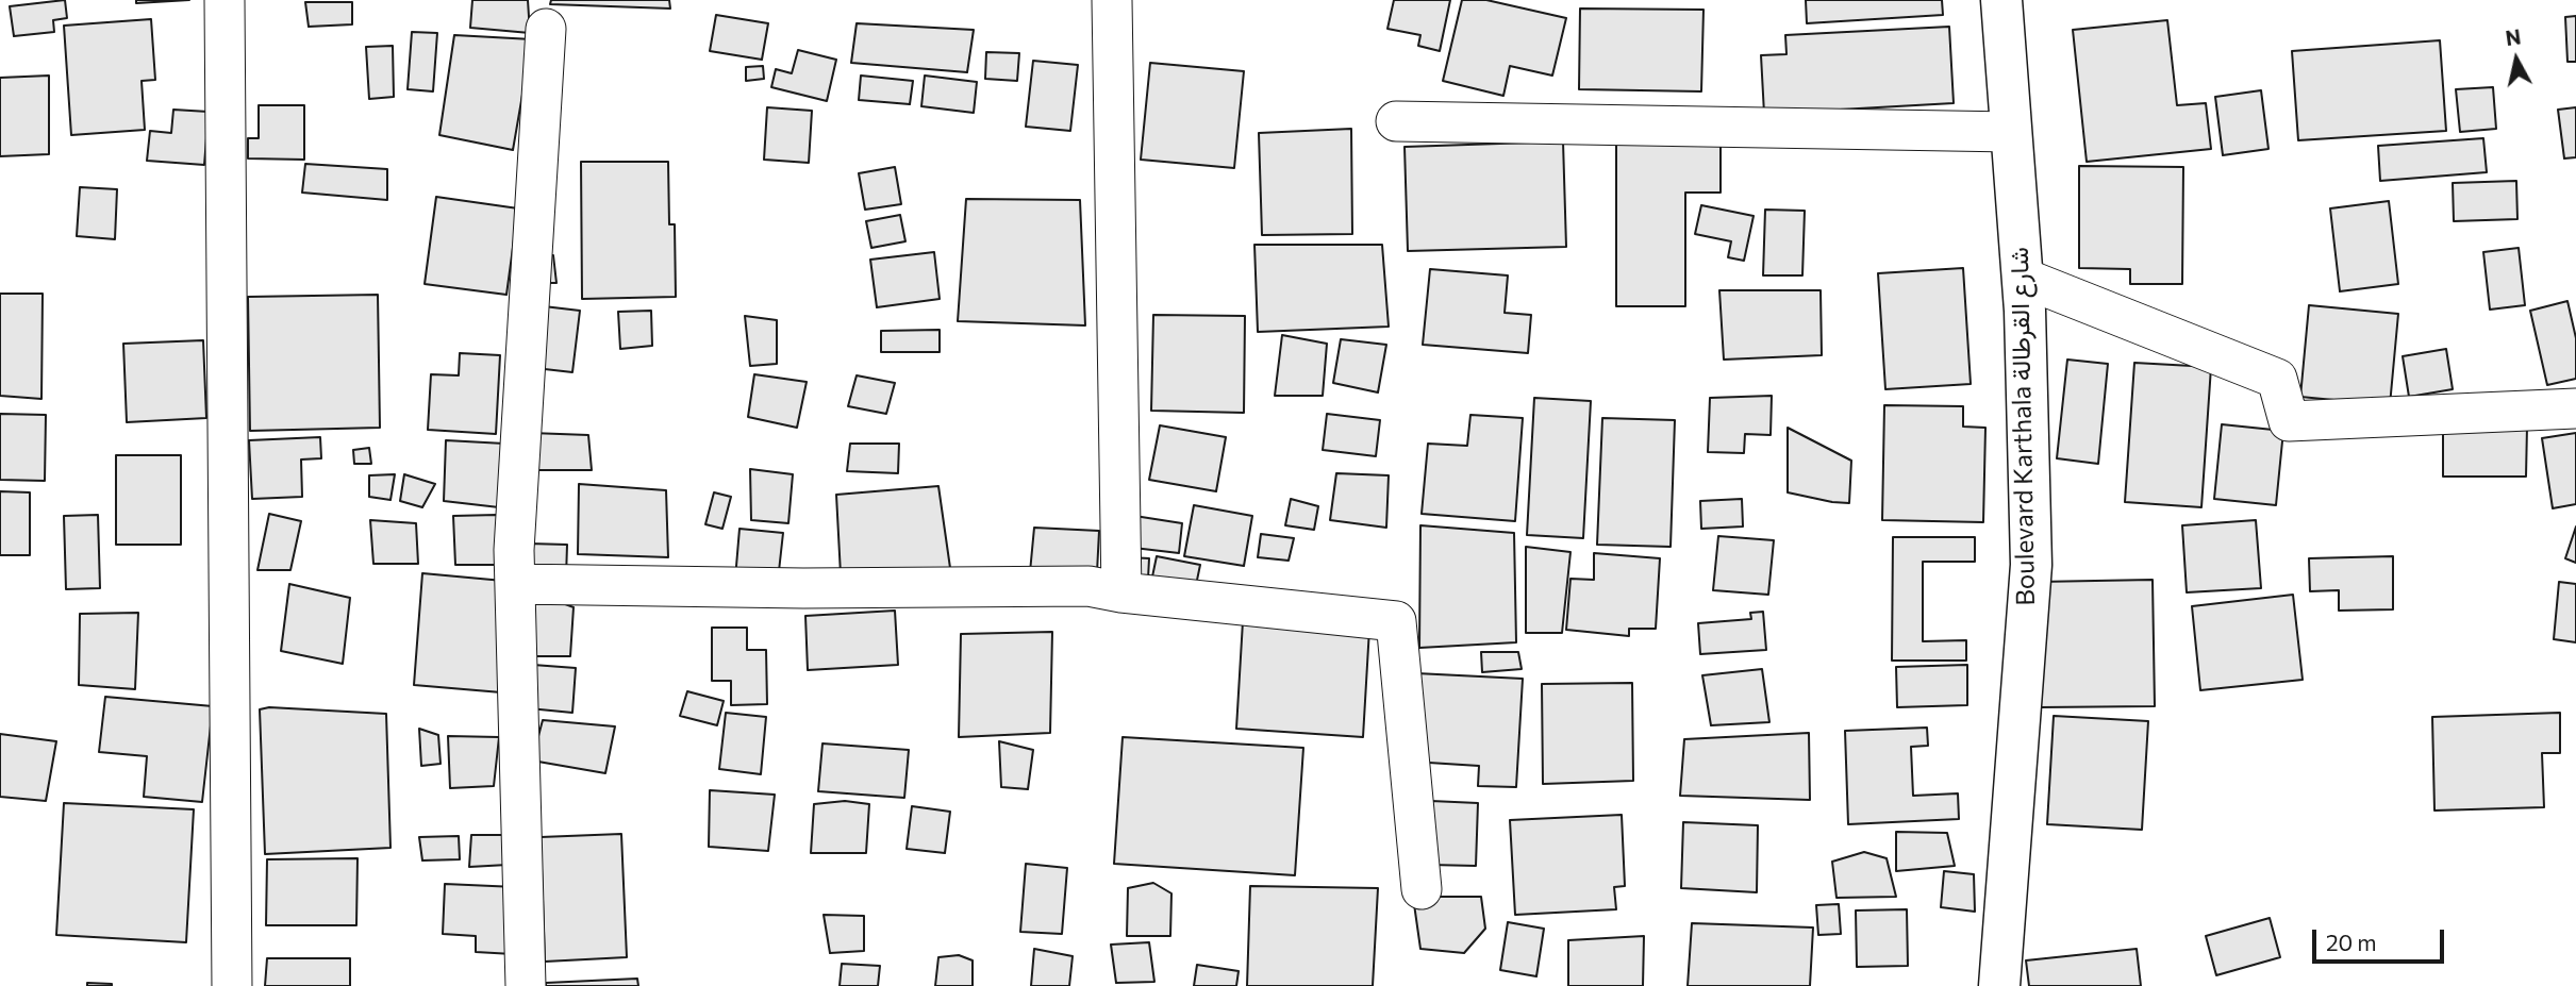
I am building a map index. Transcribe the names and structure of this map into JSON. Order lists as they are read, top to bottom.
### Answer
{
  "streets": {
    "main road": ["Boulevard Karthala شارع القرطالة"]
  },
  "scale_bar": "20 m",
  "north": "top"
}
